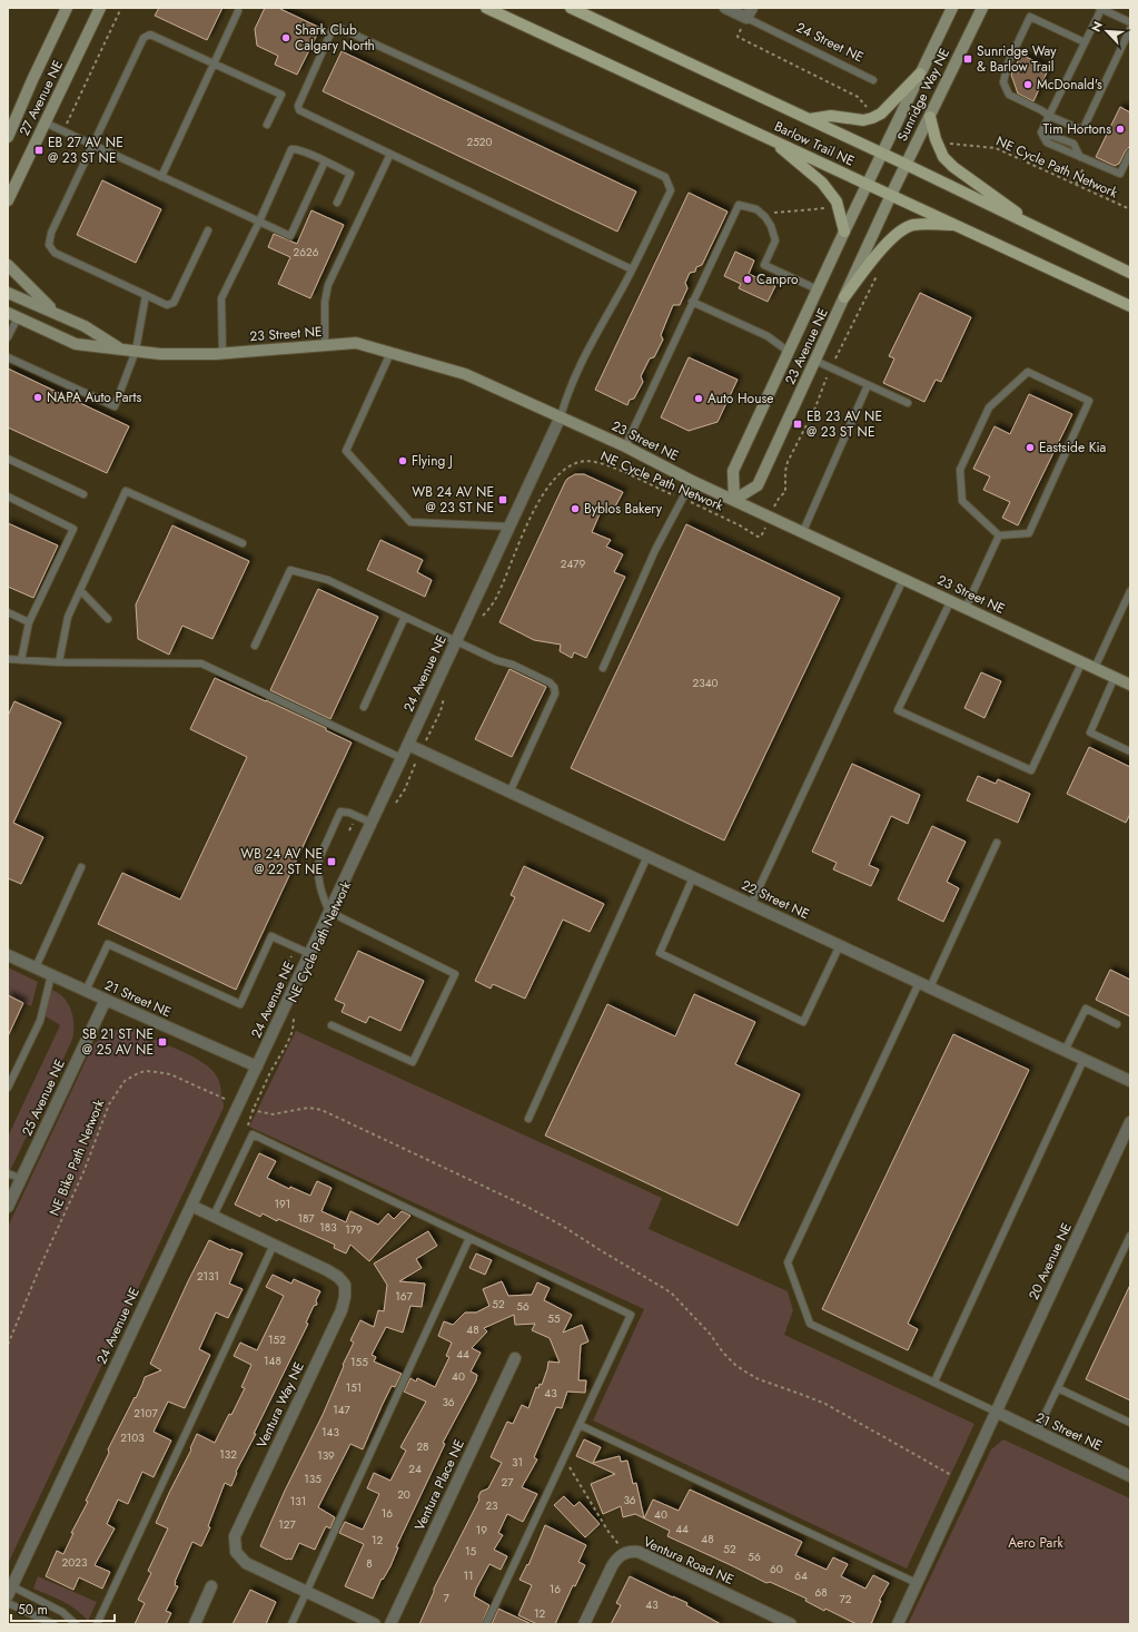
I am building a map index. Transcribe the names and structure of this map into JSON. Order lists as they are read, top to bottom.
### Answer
{
  "streets": {
    "main road": ["Barlow Trail NE"],
    "street": [
      "24 Street NE",
      "Sunridge Way NE",
      "27 Avenue NE",
      "23 Street NE",
      "23 Avenue NE",
      "24 Avenue NE",
      "22 Street NE",
      "21 Street NE",
      "25 Avenue NE",
      "20 Avenue NE",
      "Ventura Way NE",
      "Ventura Place NE",
      "Ventura Road NE"
    ],
    "path": ["NE Cycle Path Network", "NE Bike Path Network"]
  },
  "crossings": [
    ["Sunridge Way NE", "Barlow Trail NE"],
    ["Sunridge Way NE", "23 Avenue NE"],
    ["Barlow Trail NE", "23 Avenue NE"],
    ["23 Street NE", "23 Avenue NE"],
    ["23 Street NE", "24 Avenue NE"],
    ["24 Avenue NE", "22 Street NE"],
    ["24 Avenue NE", "21 Street NE"],
    ["24 Avenue NE", "Ventura Way NE"],
    ["21 Street NE", "25 Avenue NE"],
    ["21 Street NE", "20 Avenue NE"]
  ],
  "parks": ["Aero Park"],
  "places": {
    "other": [
      "Shark Club Calgary North",
      "McDonald's",
      "Tim Hortons",
      "Canpro",
      "NAPA Auto Parts",
      "Auto House",
      "Eastside Kia",
      "Flying J",
      "Byblos Bakery"
    ],
    "transit": [
      "Sunridge Way & Barlow Trail",
      "EB 27 AV NE @ 23 ST NE",
      "EB 23 AV NE @ 23 ST NE",
      "WB 24 AV NE @ 23 ST NE",
      "WB 24 AV NE @ 22 ST NE",
      "SB 21 ST NE @ 25 AV NE"
    ]
  },
  "house_numbers": [
    "2520",
    "2626",
    "2479",
    "2340",
    "191",
    "187",
    "183",
    "179",
    "2131",
    "167",
    "52",
    "56",
    "55",
    "48",
    "152",
    "44",
    "148",
    "155",
    "40",
    "151",
    "43",
    "36",
    "147",
    "2107",
    "143",
    "2103",
    "28",
    "132",
    "139",
    "31",
    "24",
    "135",
    "27",
    "20",
    "36",
    "131",
    "23",
    "16",
    "40",
    "127",
    "44",
    "19",
    "48",
    "12",
    "52",
    "15",
    "56",
    "2023",
    "8",
    "60",
    "11",
    "64",
    "16",
    "68",
    "7",
    "72",
    "43",
    "12"
  ],
  "scale_bar": "50 m",
  "north": "top left"
}
